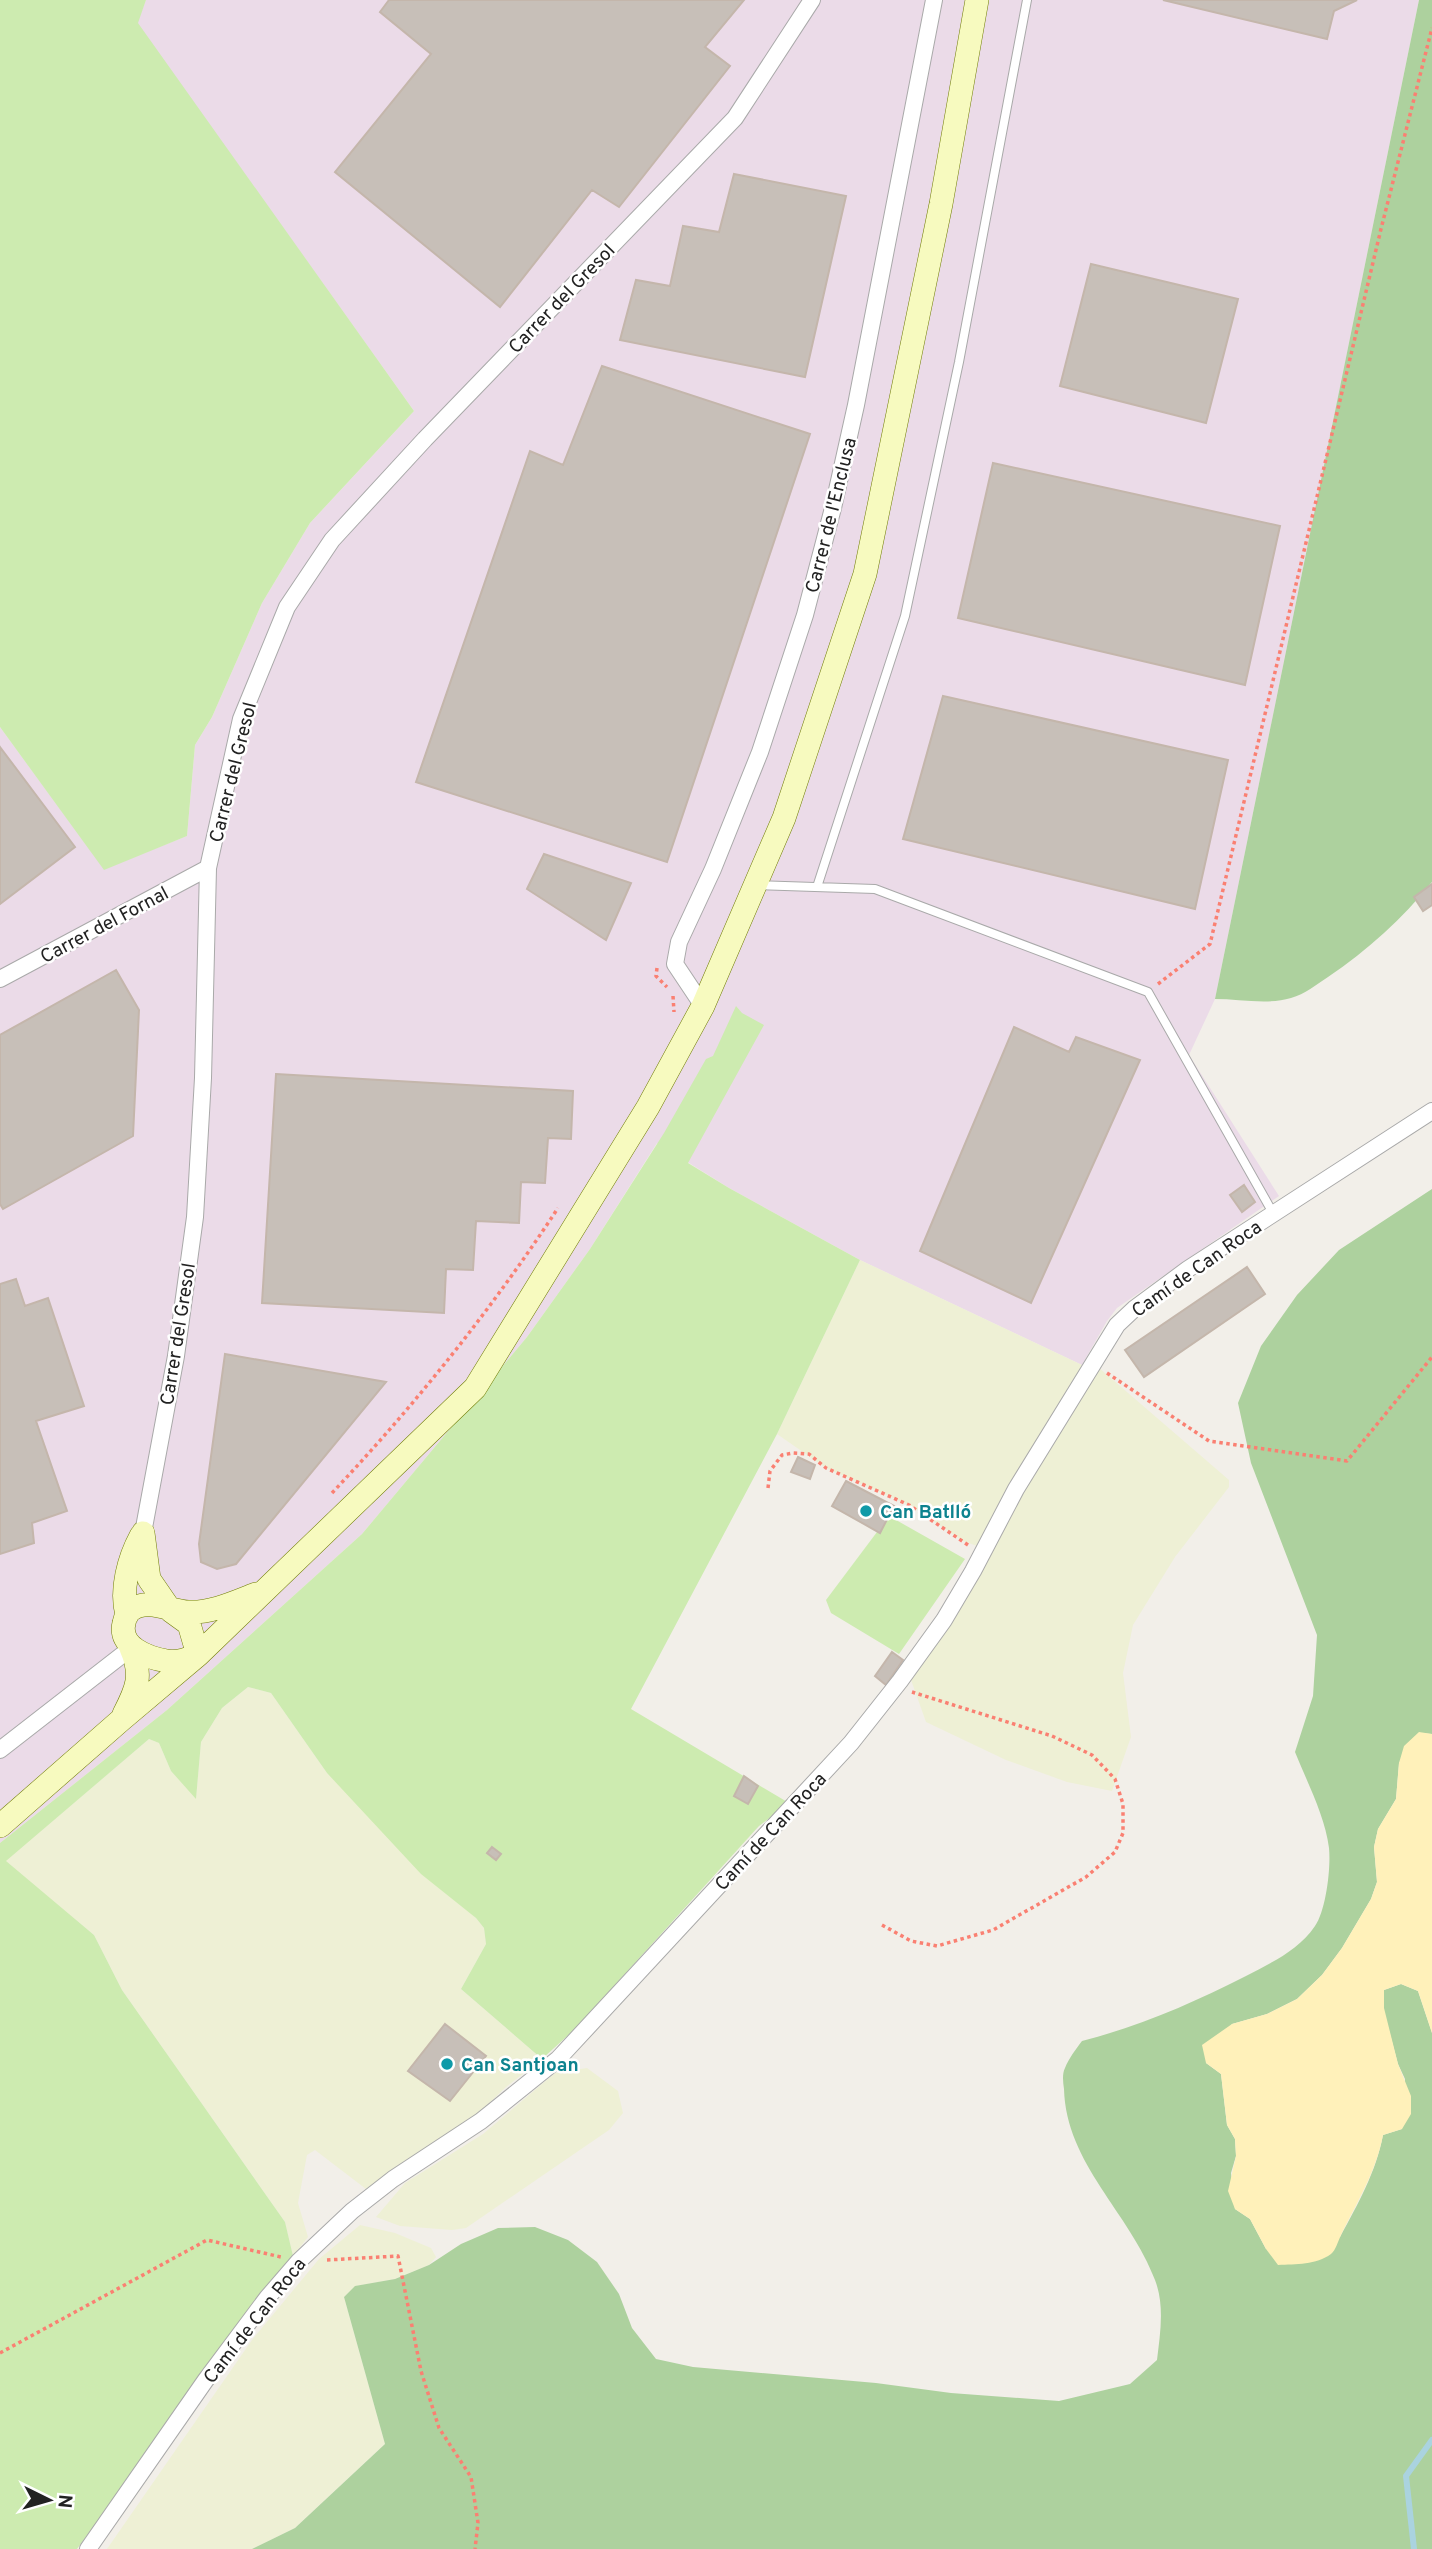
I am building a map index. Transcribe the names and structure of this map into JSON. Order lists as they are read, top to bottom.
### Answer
{
  "streets": {
    "street": [
      "Carrer del Gresol",
      "Carrer de l'Enclusa",
      "Carrer del Fornal",
      "Camí de Can Roca"
    ]
  },
  "crossings": [
    ["Carrer del Gresol", "Carrer del Fornal"]
  ],
  "places": ["Can Batlló", "Can Santjoan"],
  "north": "right"
}
